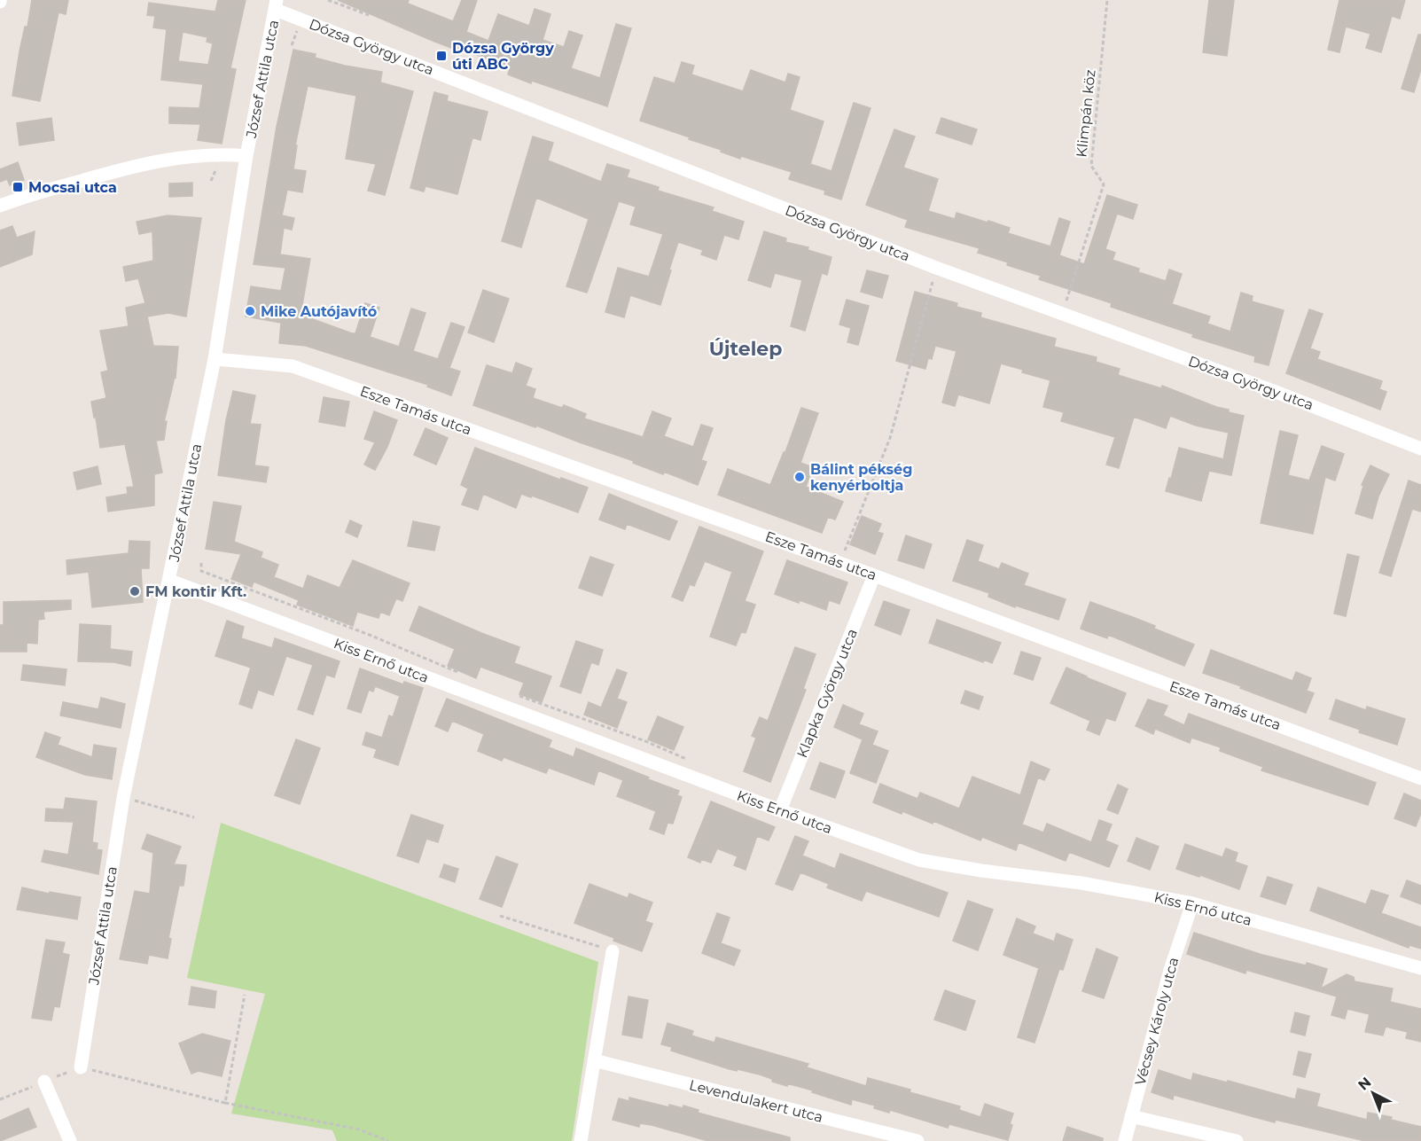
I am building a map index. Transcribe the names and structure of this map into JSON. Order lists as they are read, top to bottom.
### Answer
{
  "streets": {
    "street": [
      "Dózsa György utca",
      "József Attila utca",
      "Esze Tamás utca",
      "Kiss Ernő utca",
      "Klapka György utca",
      "Vécsey Károly utca",
      "Levendulakert utca"
    ],
    "path": ["Klimpán köz"]
  },
  "crossings": [
    ["Dózsa György utca", "József Attila utca"],
    ["Dózsa György utca", "Klimpán köz"],
    ["József Attila utca", "Esze Tamás utca"],
    ["József Attila utca", "Kiss Ernő utca"],
    ["Esze Tamás utca", "Klapka György utca"],
    ["Kiss Ernő utca", "Klapka György utca"],
    ["Kiss Ernő utca", "Vécsey Károly utca"]
  ],
  "districts": ["Újtelep"],
  "places": {
    "transit": ["Dózsa György úti ABC", "Mocsai utca"],
    "other": ["Mike Autójavító", "Bálint pékség kenyérboltja", "FM kontir Kft."]
  },
  "north": "top left"
}
